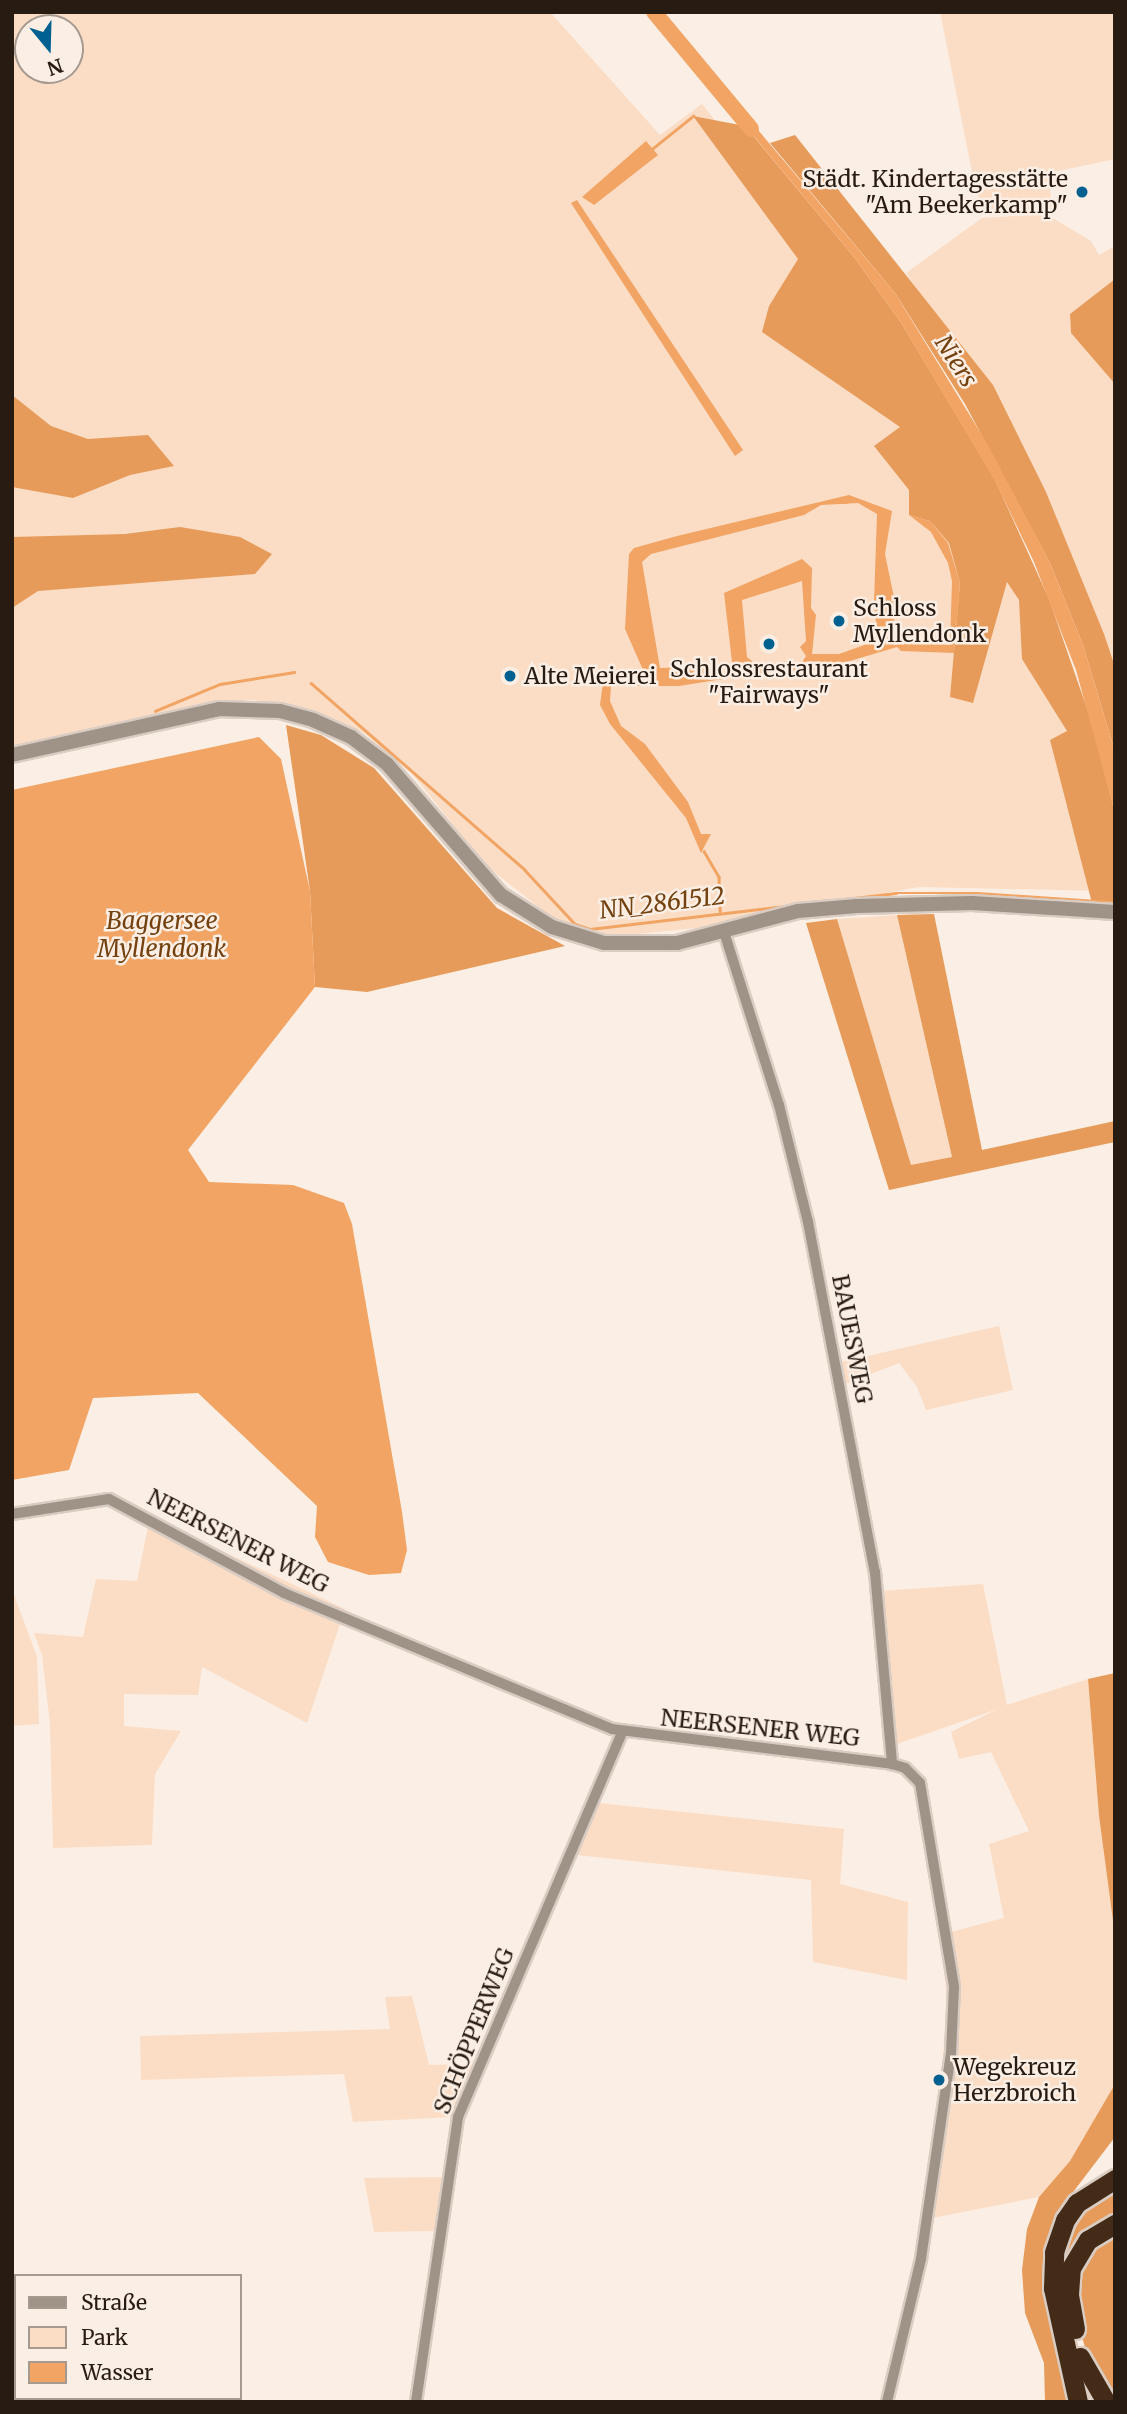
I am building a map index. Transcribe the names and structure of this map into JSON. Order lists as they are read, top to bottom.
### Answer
{
  "streets": {
    "street": ["BAUESWEG", "NEERSENER WEG", "SCHÖPPERWEG"]
  },
  "crossings": [
    ["BAUESWEG", "NEERSENER WEG"],
    ["NEERSENER WEG", "SCHÖPPERWEG"]
  ],
  "water": ["Niers", "NN_2861512", "Baggersee Myllendonk"],
  "places": [
    "Städt. Kindertagesstätte \"Am Beekerkamp\"",
    "Schloss Myllendonk",
    "Schlossrestaurant \"Fairways\"",
    "Alte Meierei",
    "Wegekreuz Herzbroich"
  ],
  "legend": ["Straße", "Park", "Wasser"],
  "north": "bottom"
}
